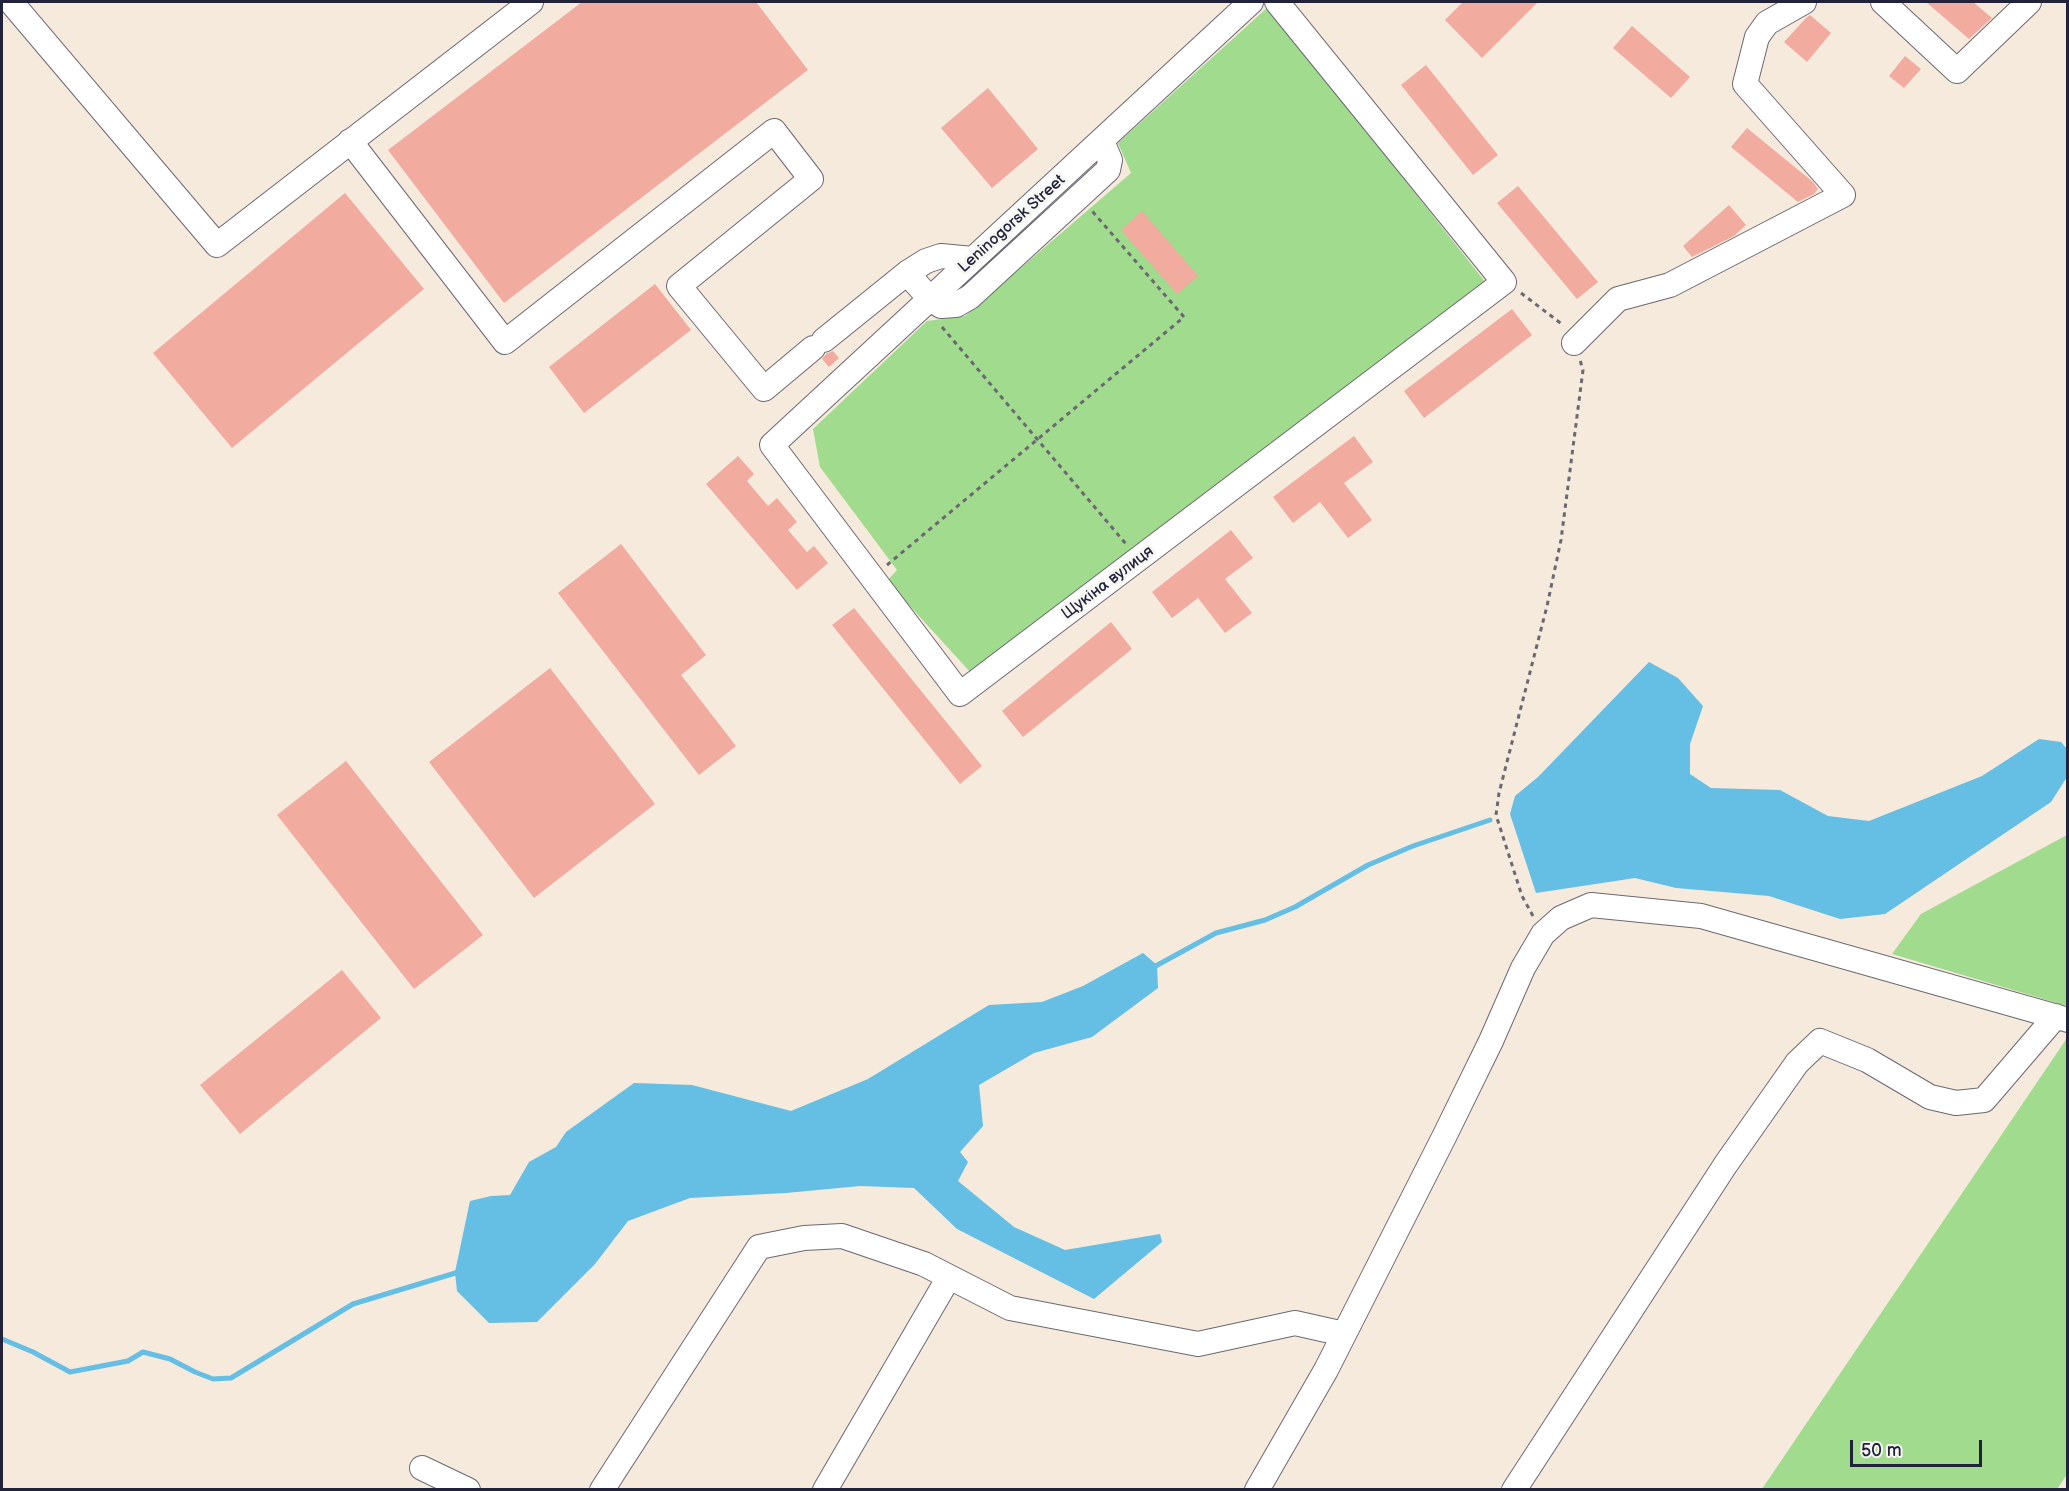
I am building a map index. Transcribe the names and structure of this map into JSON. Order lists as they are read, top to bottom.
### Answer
{
  "streets": {
    "street": ["Leninogorsk Street", "Щукіна вулиця"]
  },
  "crossings": [
    ["Leninogorsk Street", "Щукіна вулиця"]
  ],
  "scale_bar": "50 m"
}
